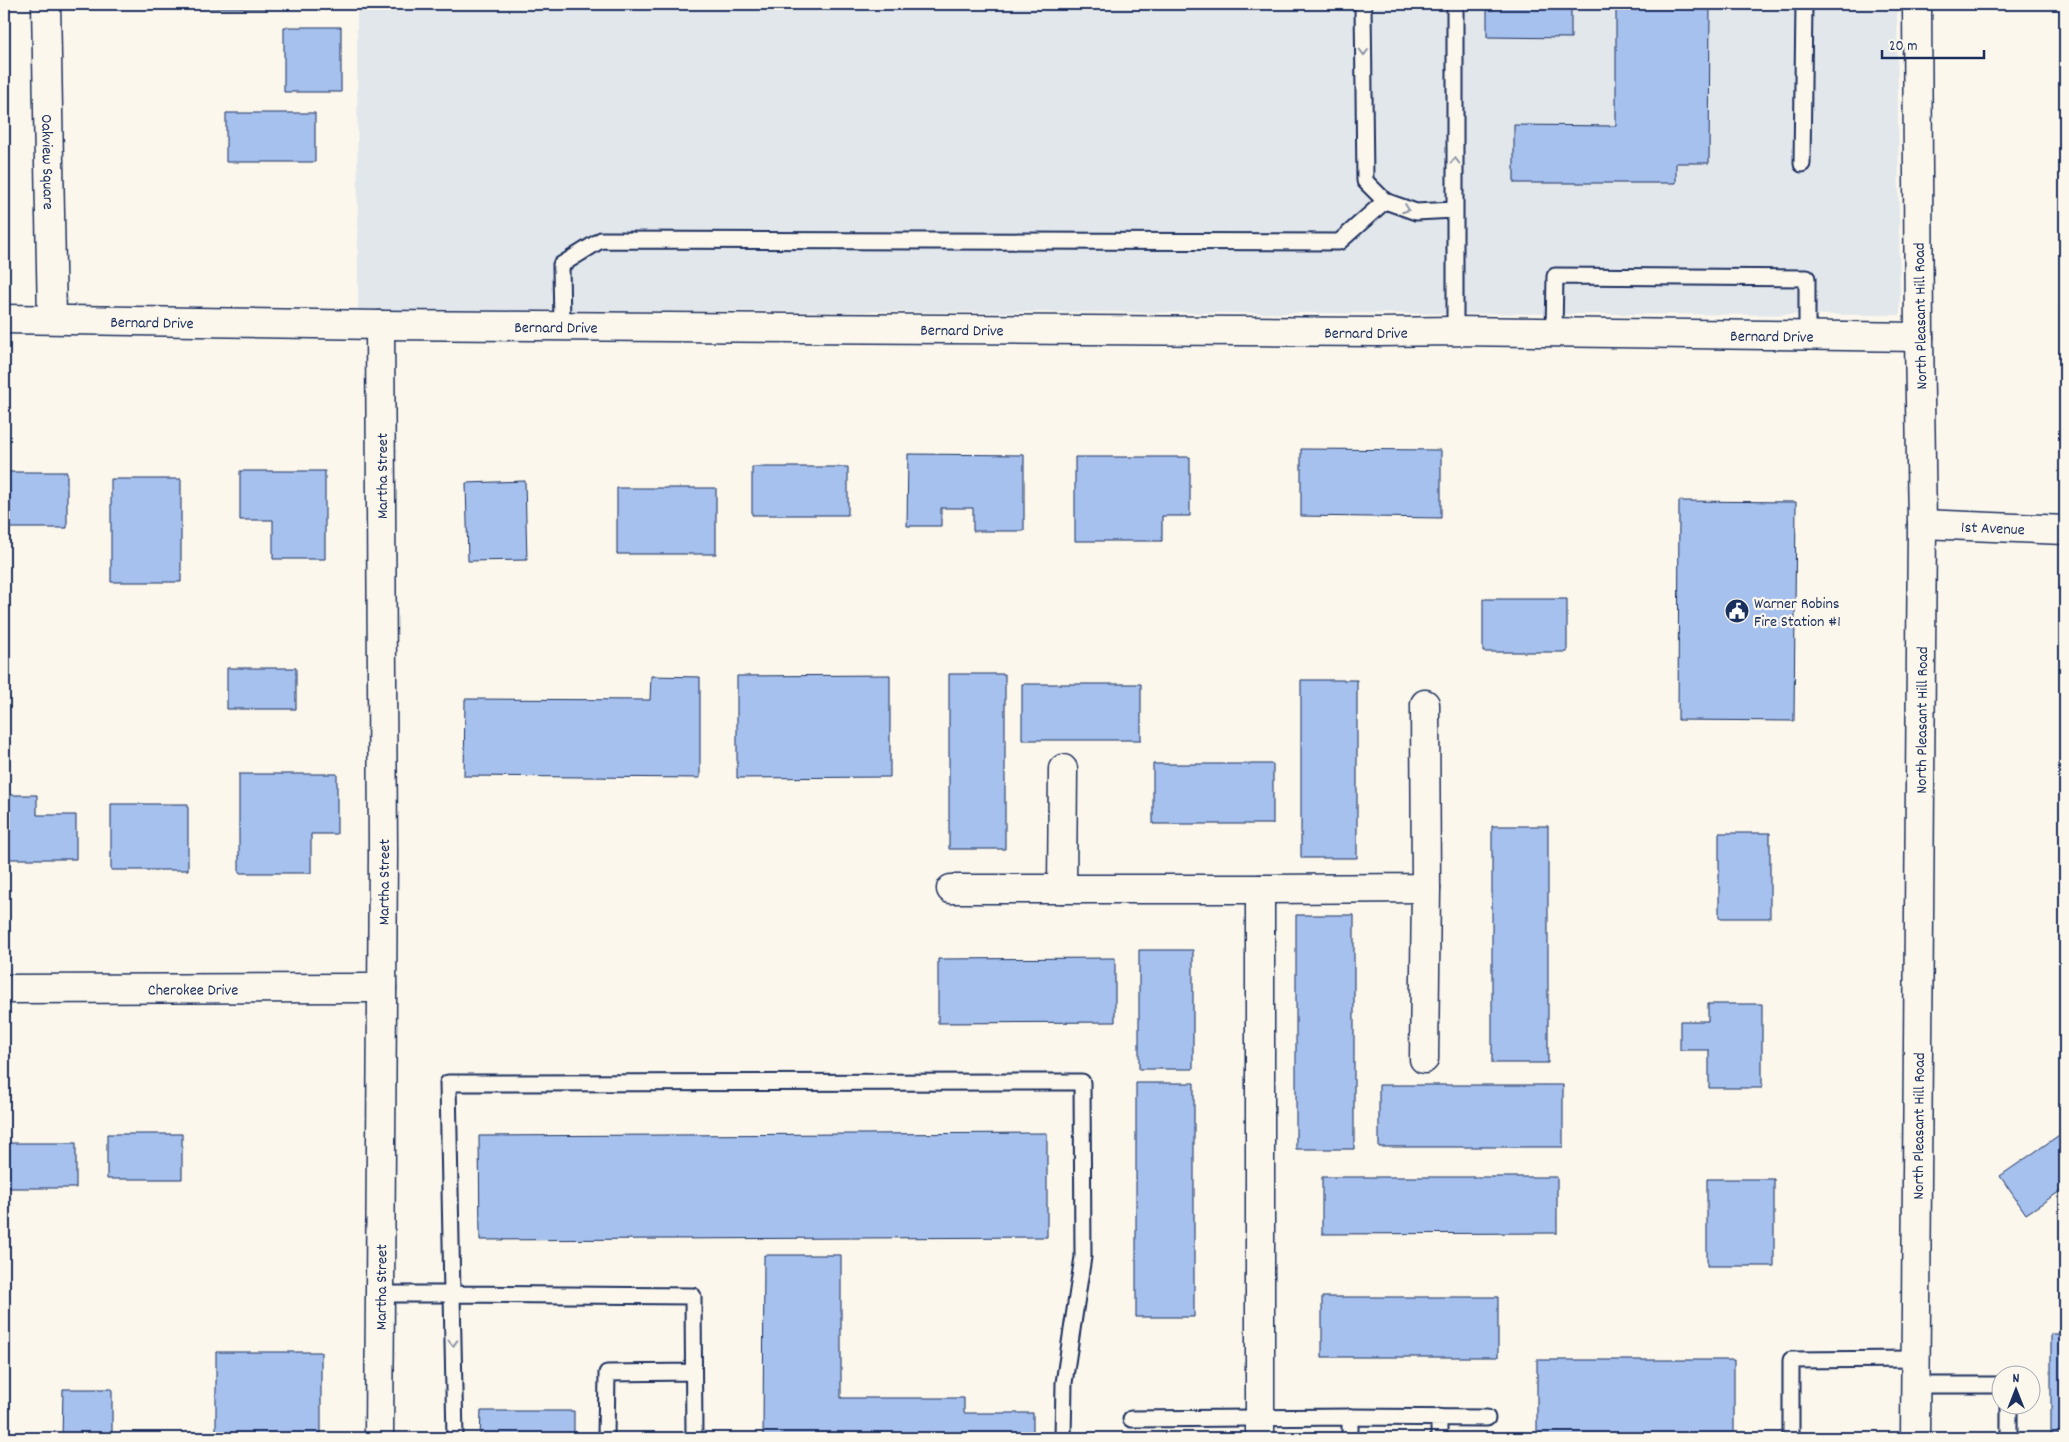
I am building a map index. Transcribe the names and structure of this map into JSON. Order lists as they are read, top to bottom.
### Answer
{
  "streets": {
    "street": [
      "Oakview Square",
      "North Pleasant Hill Road",
      "Bernard Drive",
      "Martha Street",
      "1st Avenue",
      "Cherokee Drive"
    ]
  },
  "crossings": [
    ["Oakview Square", "Bernard Drive"],
    ["North Pleasant Hill Road", "Bernard Drive"],
    ["North Pleasant Hill Road", "1st Avenue"],
    ["Bernard Drive", "Martha Street"],
    ["Martha Street", "Cherokee Drive"]
  ],
  "places": {
    "public building": ["Warner Robins Fire Station #1"]
  },
  "scale_bar": "20 m",
  "north": "top"
}
